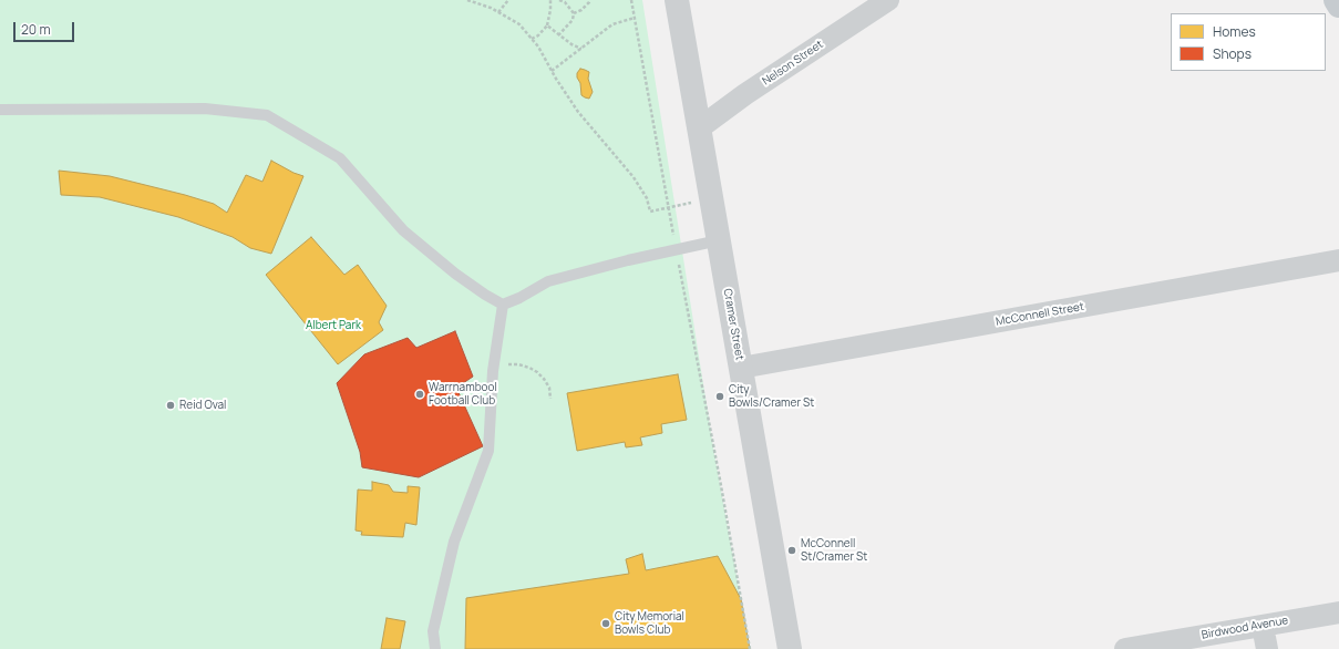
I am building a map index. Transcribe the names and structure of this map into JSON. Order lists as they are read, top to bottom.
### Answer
{
  "streets": {
    "street": [
      "Nelson Street",
      "McConnell Street",
      "Cramer Street",
      "Birdwood Avenue"
    ]
  },
  "crossings": [
    ["Nelson Street", "Cramer Street"],
    ["McConnell Street", "Cramer Street"]
  ],
  "parks": ["Albert Park"],
  "places": [
    "Warrnambool Football Club",
    "City Bowls/Cramer St",
    "Reid Oval",
    "McConnell St/Cramer St",
    "City Memorial Bowls Club"
  ],
  "legend": ["Homes", "Shops"],
  "scale_bar": "20 m"
}
